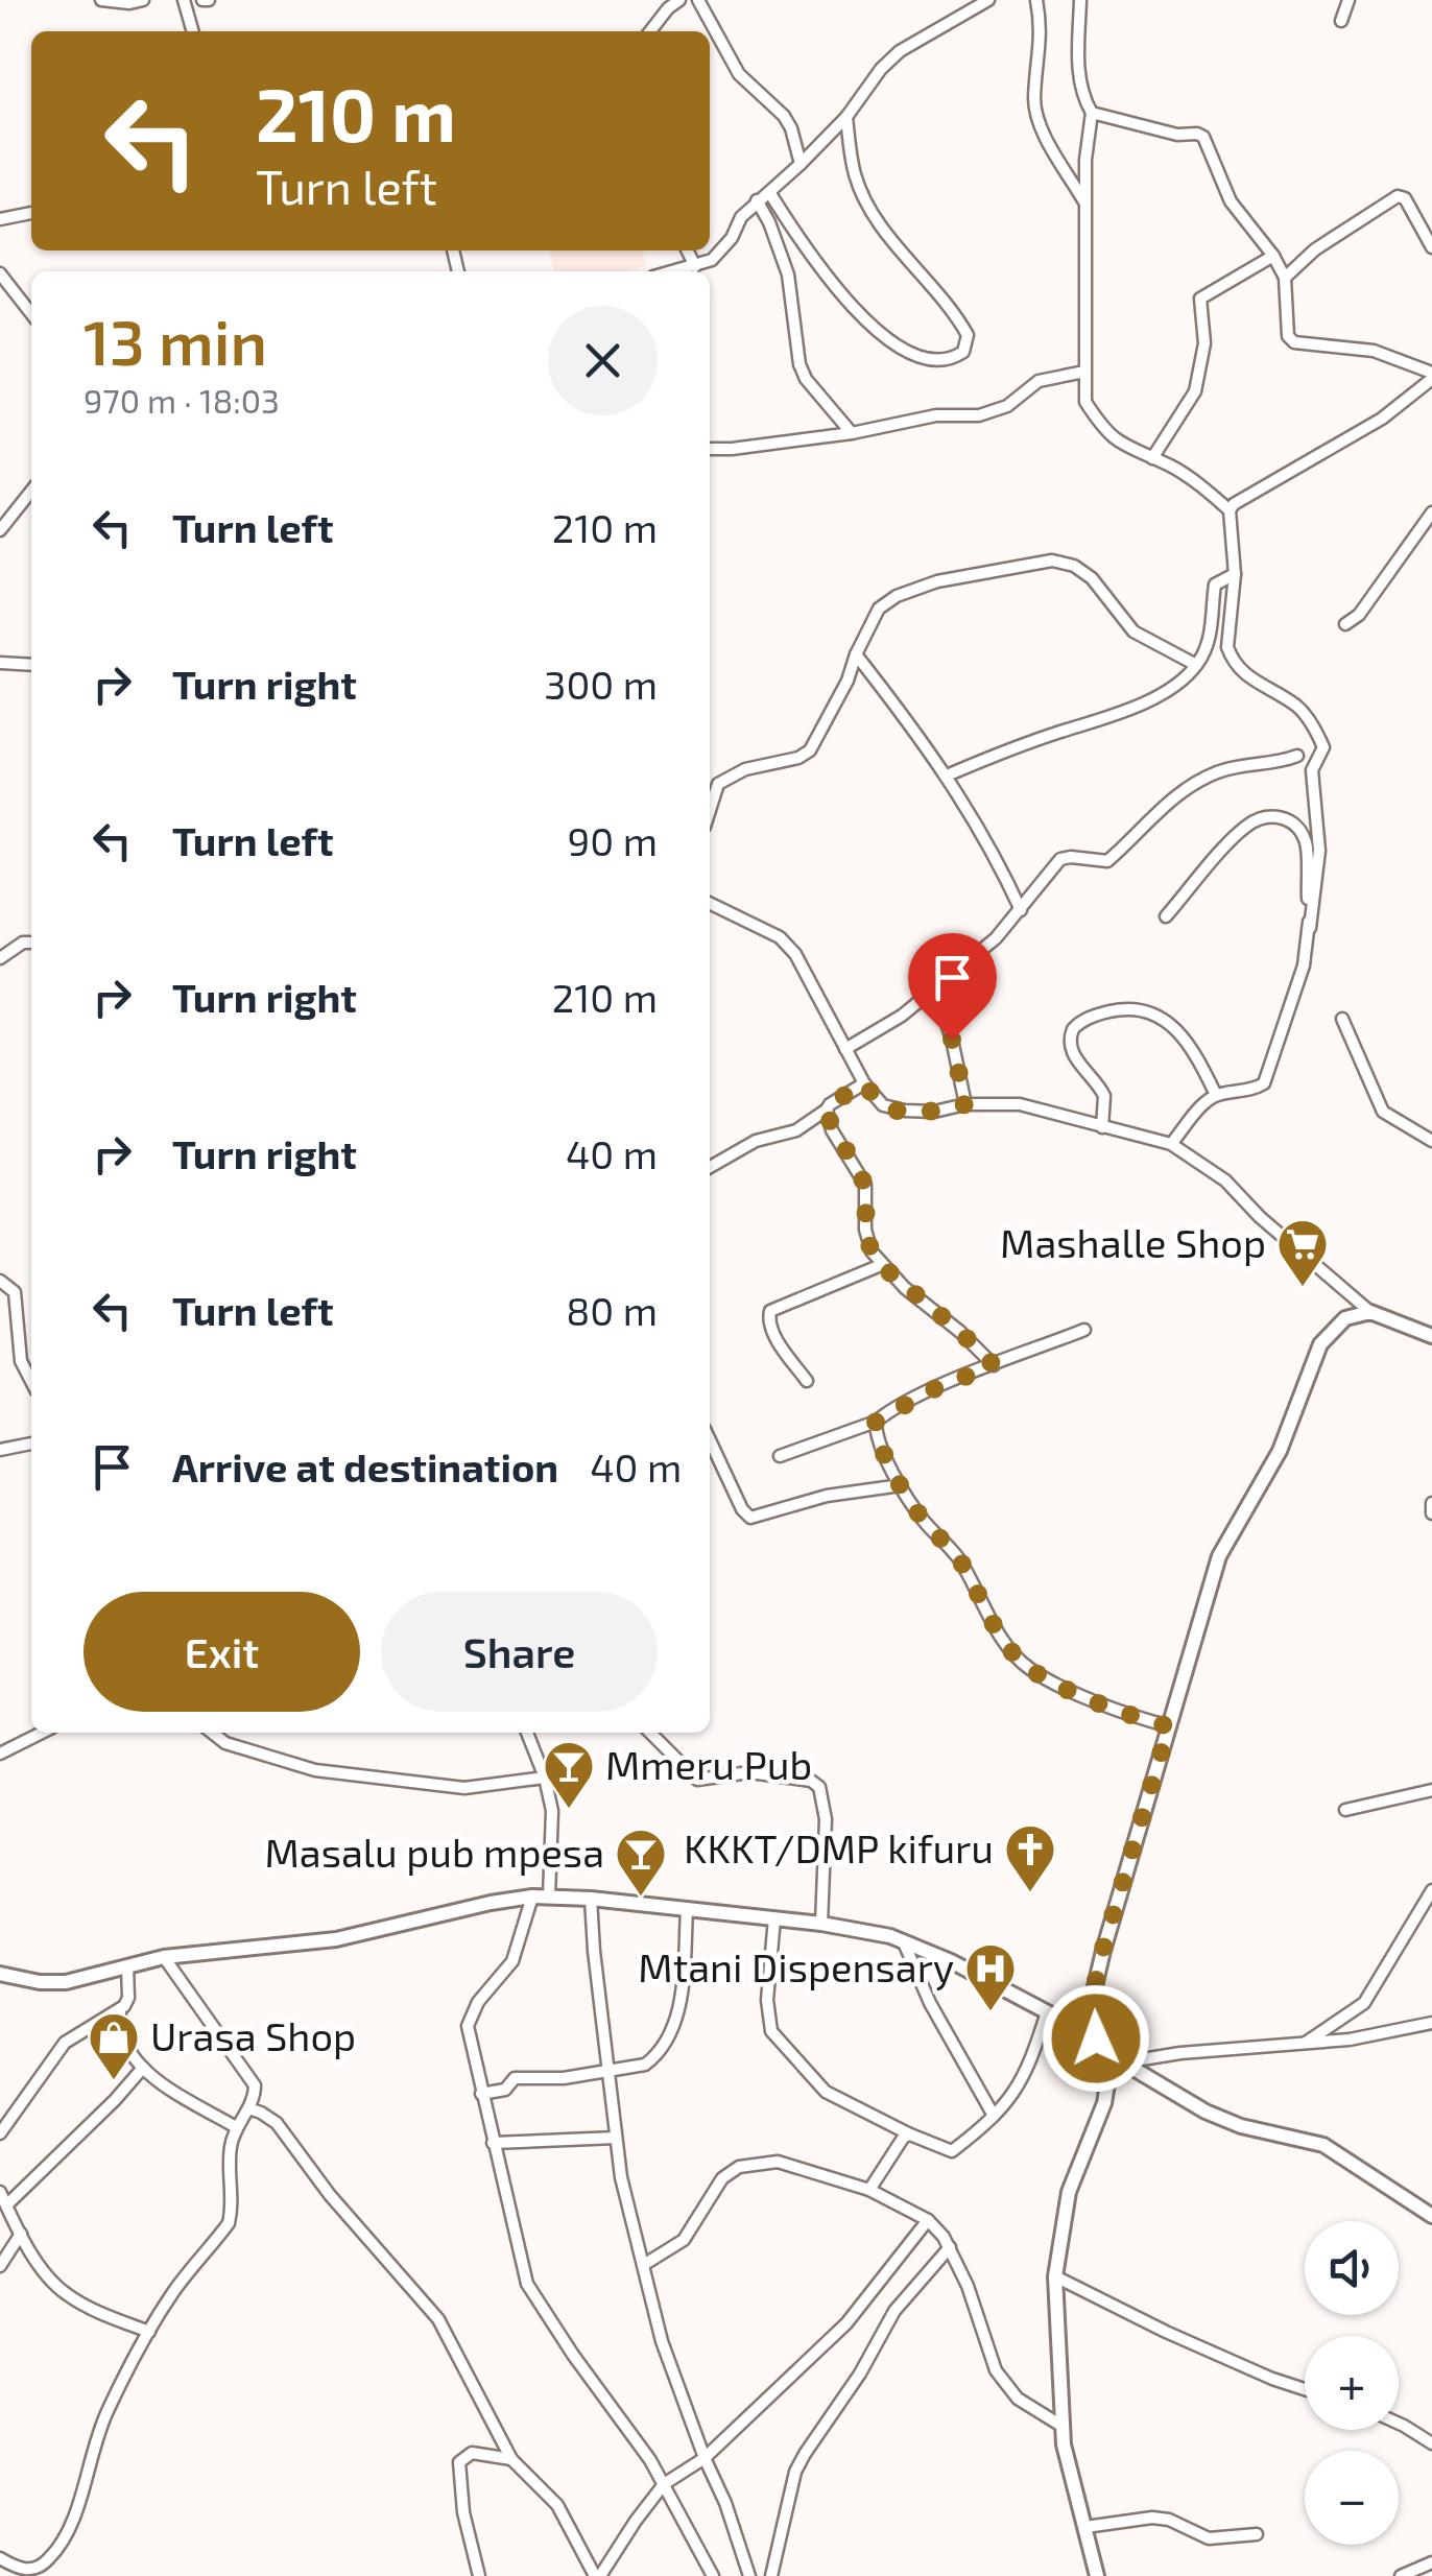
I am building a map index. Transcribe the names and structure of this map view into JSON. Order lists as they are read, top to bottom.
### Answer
{
  "places": {
    "supermarket": ["Mashalle Shop"],
    "bar": ["Mmeru Pub", "Masalu pub mpesa"],
    "church": ["KKKT/DMP kifuru"],
    "hospital": ["Mtani Dispensary"],
    "shop": ["Urasa Shop"]
  },
  "page": {
    "turn": ["210 m", "Turn left"],
    "heading": ["13 min", "970 m · 18:03"],
    "list": [
      {
        "name": "Turn left",
        "value": "210 m"
      },
      {
        "name": "Turn right",
        "value": "300 m"
      },
      {
        "name": "Turn left",
        "value": "90 m"
      },
      {
        "name": "Turn right",
        "value": "210 m"
      },
      {
        "name": "Turn right",
        "value": "40 m"
      },
      {
        "name": "Turn left",
        "value": "80 m"
      },
      {
        "name": "Arrive at destination",
        "value": "40 m"
      }
    ],
    "buttons": ["Exit", "Share"],
    "map_buttons": ["+", "−"]
  }
}
